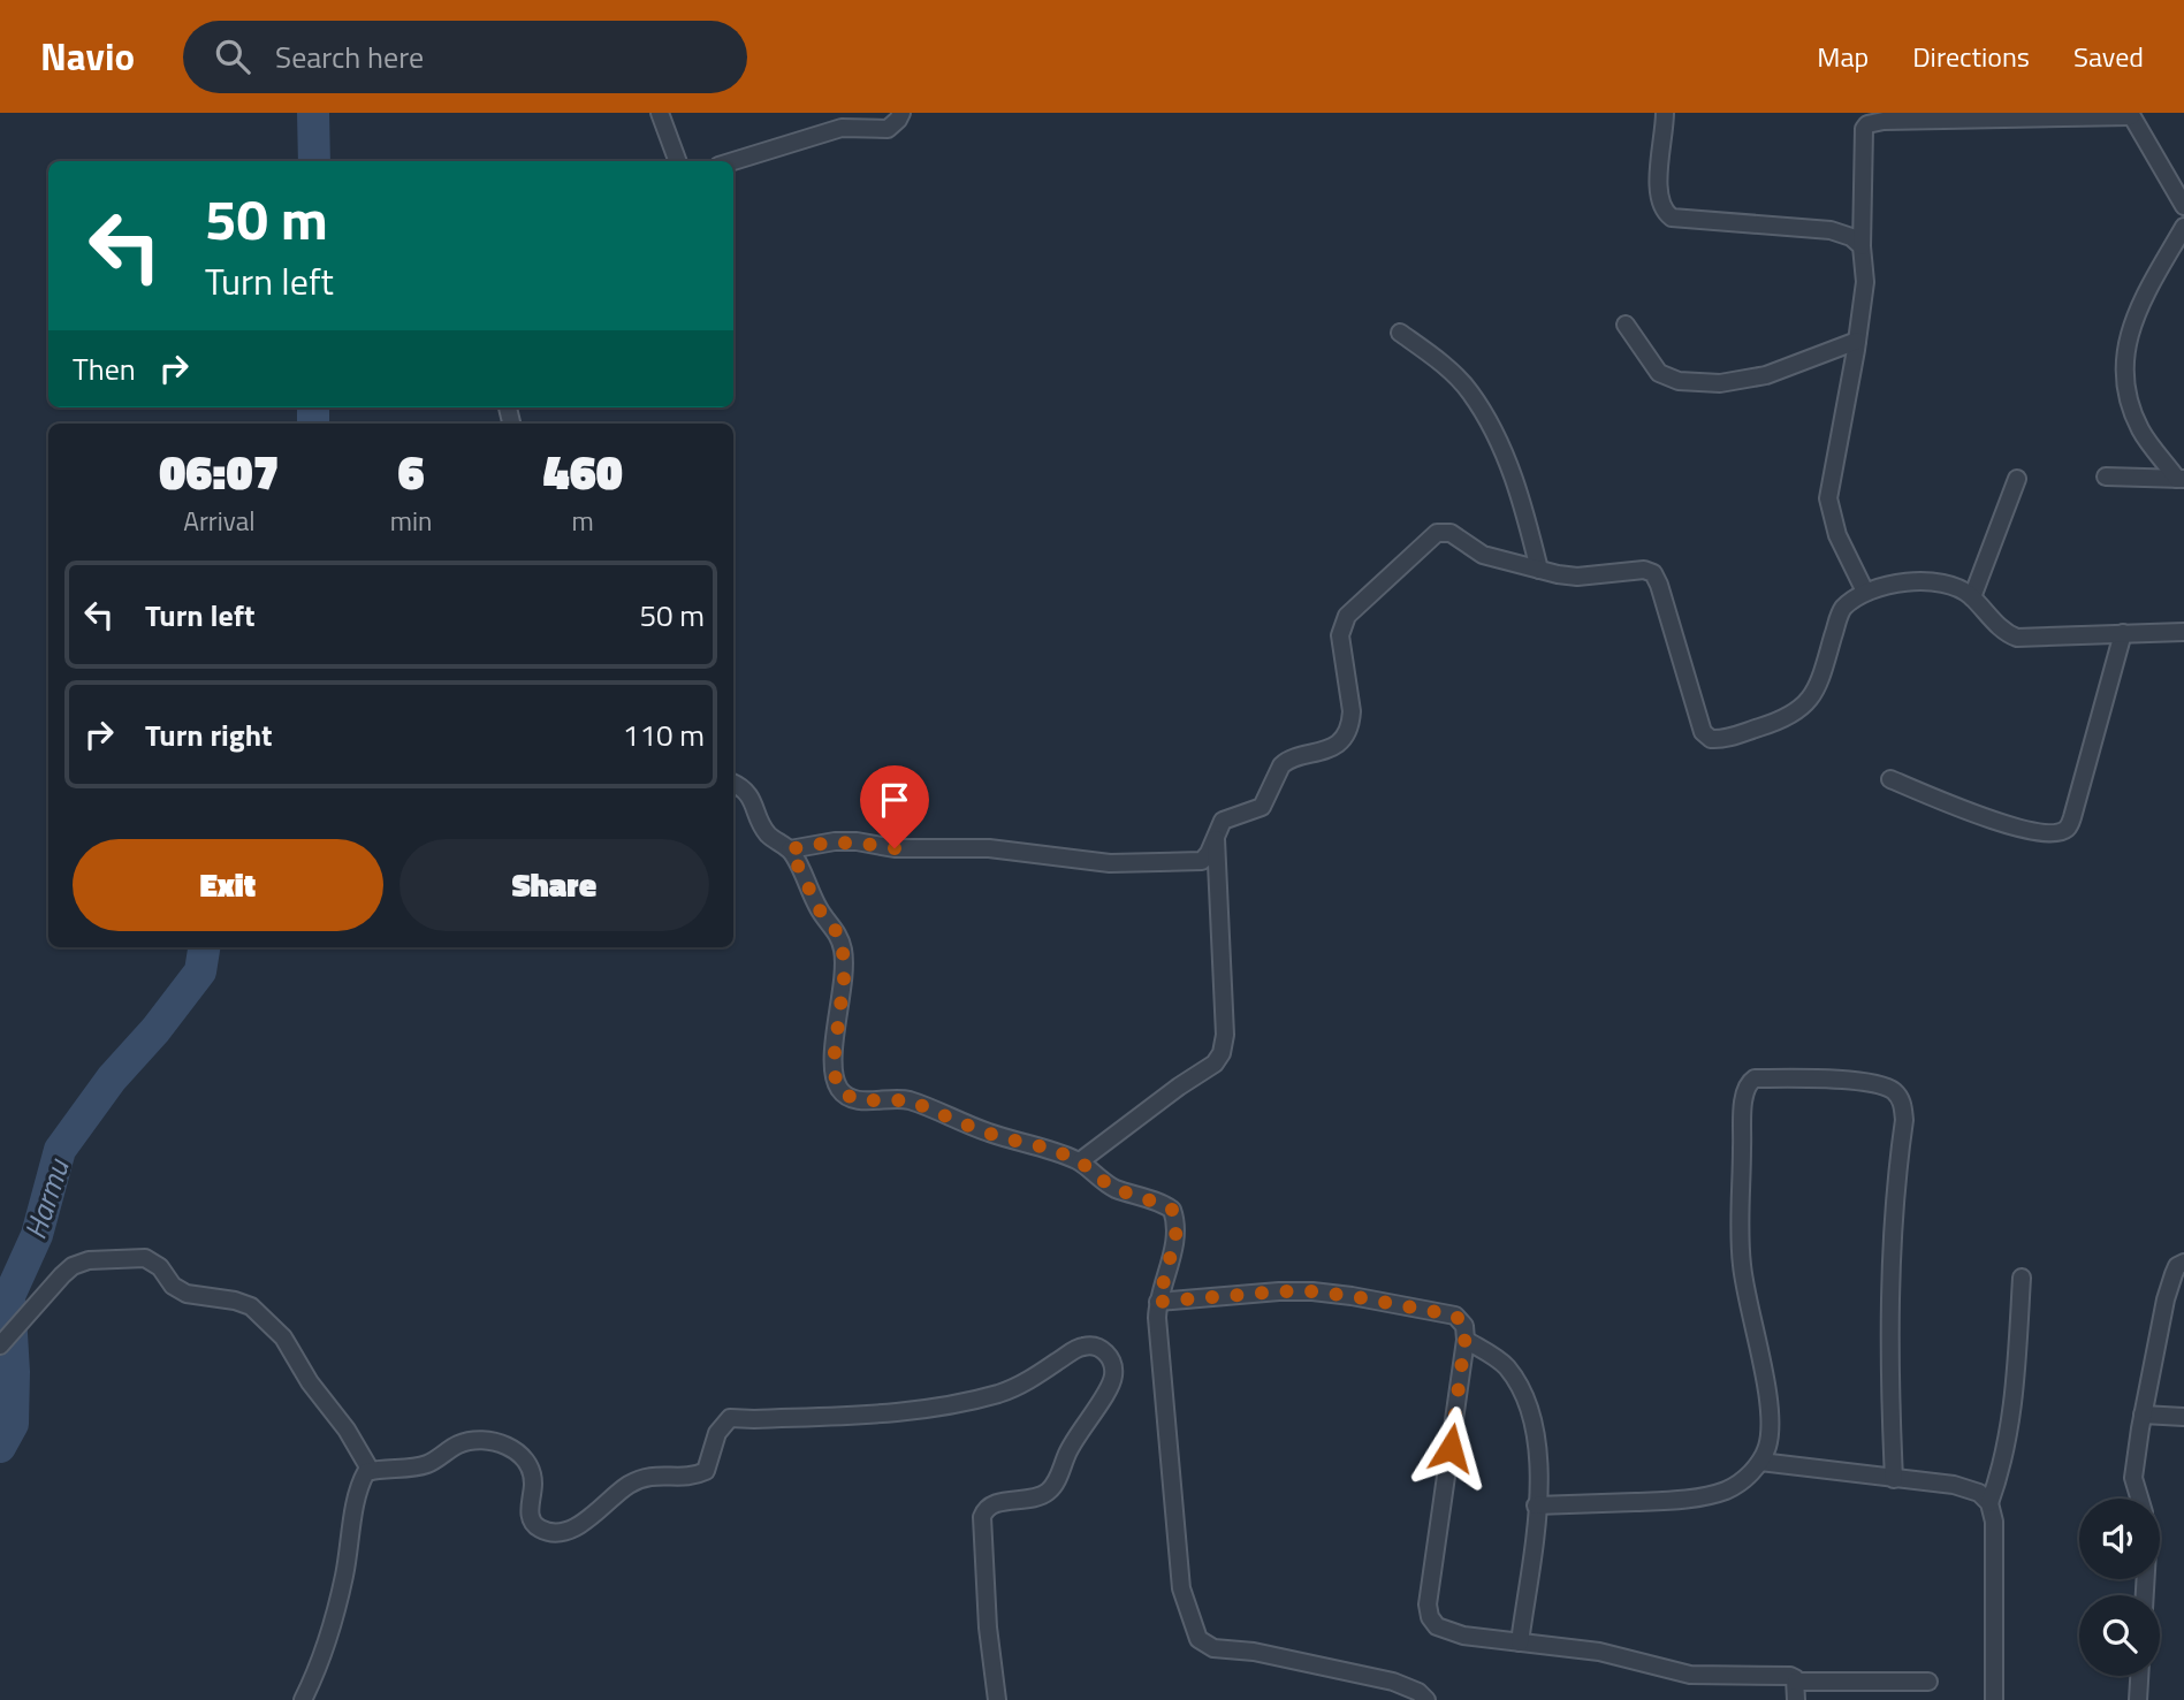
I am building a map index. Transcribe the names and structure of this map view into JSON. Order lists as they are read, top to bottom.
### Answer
{
  "water": ["Harmu"],
  "page": {
    "header": "Navio",
    "search": "Search here",
    "nav": ["Map", "Directions", "Saved"],
    "turn": ["50 m", "Turn left"],
    "then": "Then",
    "eta": [
      "06:07",
      "Arrival",
      "6",
      "min",
      "460",
      "m"
    ],
    "list": [
      {
        "name": "Turn left",
        "value": "50 m"
      },
      {
        "name": "Turn right",
        "value": "110 m"
      }
    ],
    "buttons": ["Exit", "Share"]
  }
}
